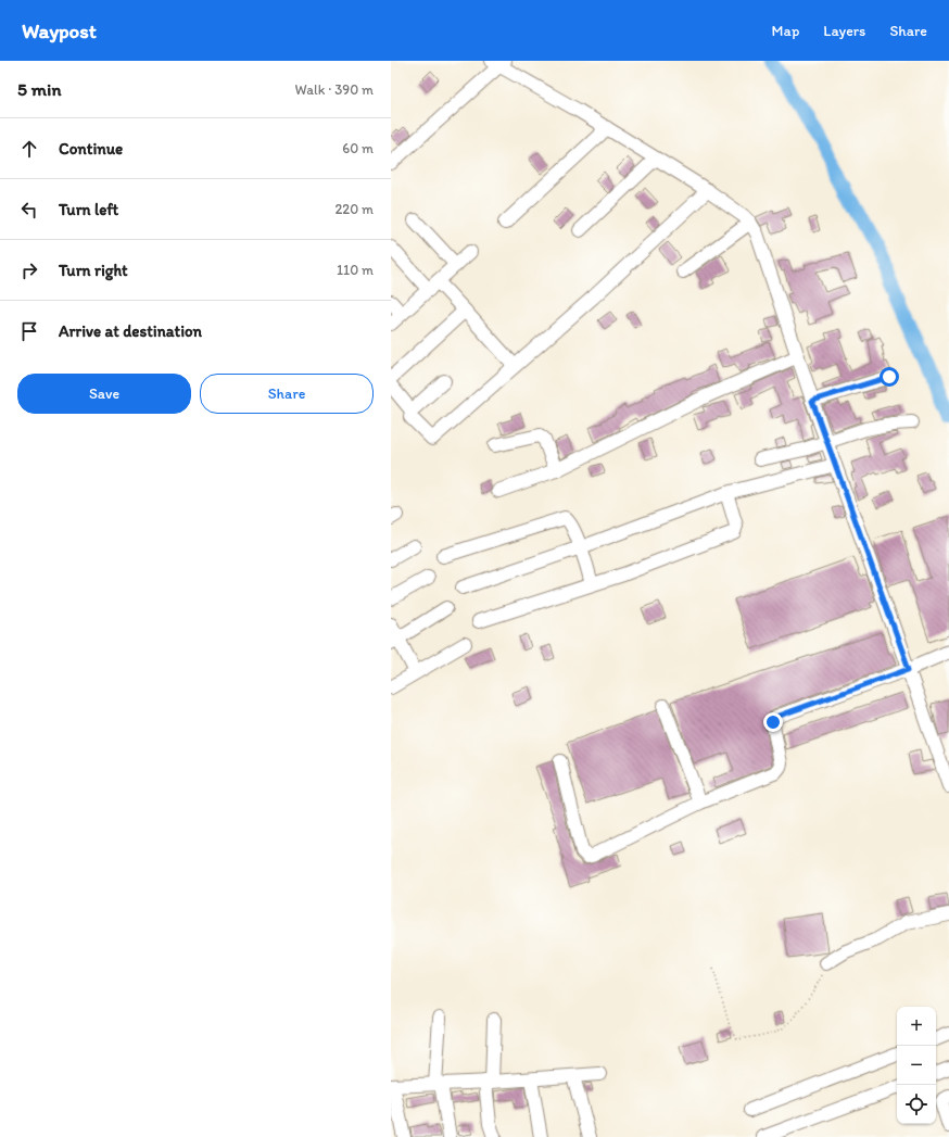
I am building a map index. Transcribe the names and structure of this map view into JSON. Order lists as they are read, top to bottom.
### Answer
{
  "page": {
    "header": "Waypost",
    "nav": ["Map", "Layers", "Share"],
    "heading": ["5 min", "Walk · 390 m"],
    "list": [
      ["Continue", "60 m"],
      ["Turn left", "220 m"],
      ["Turn right", "110 m"],
      "Arrive at destination"
    ],
    "buttons": ["Save", "Share"],
    "map_buttons": ["+", "−"]
  }
}
